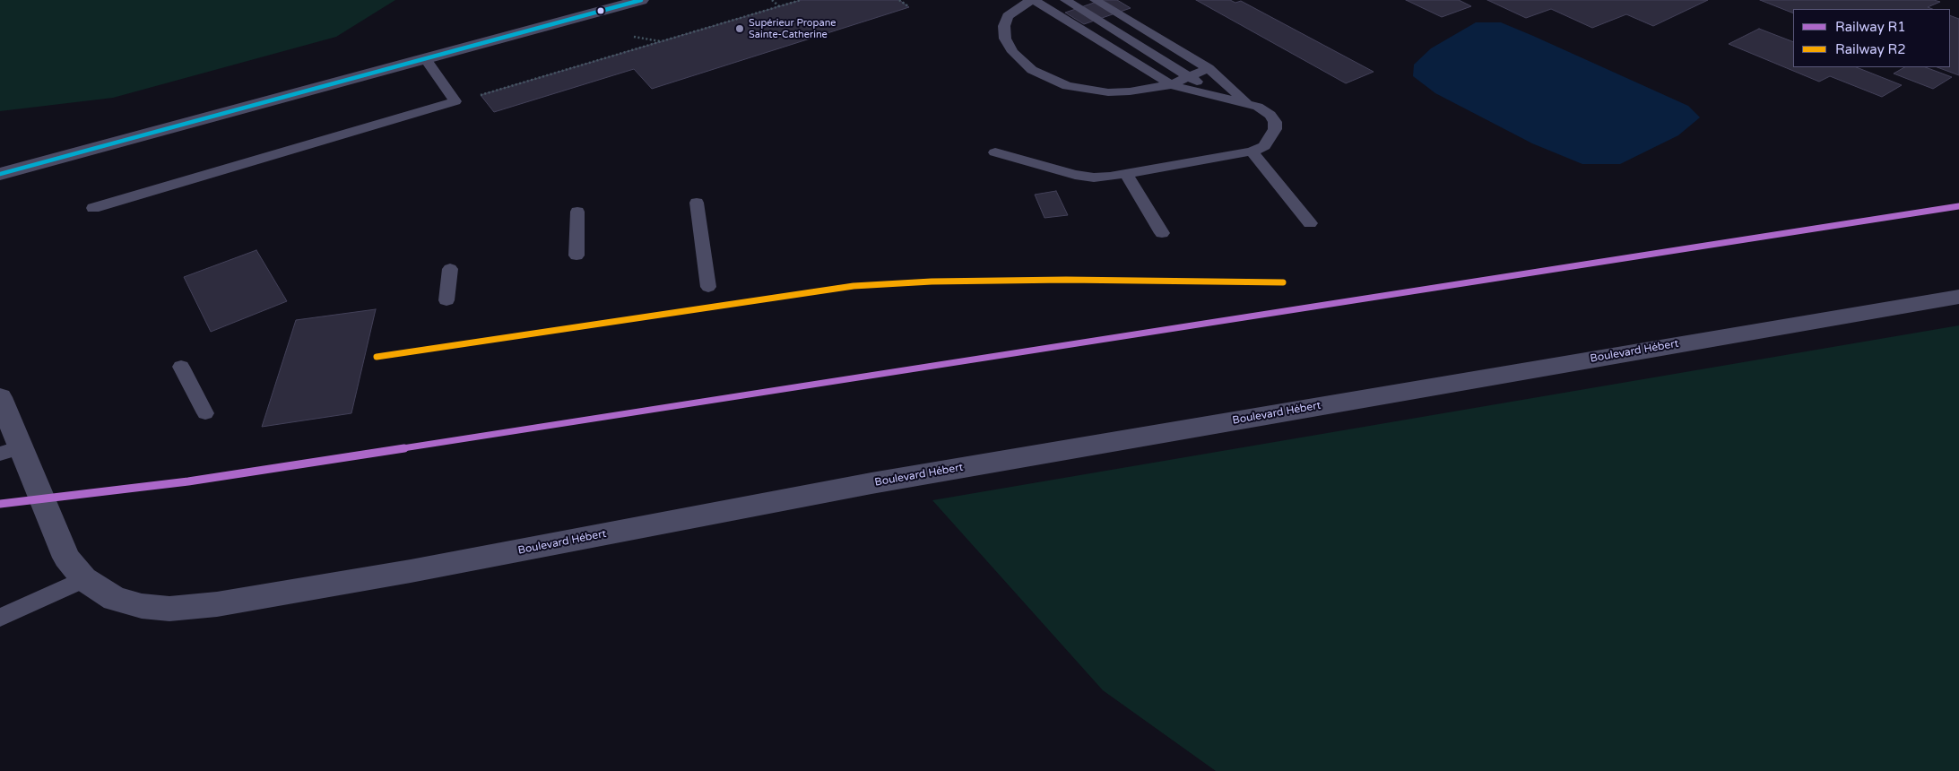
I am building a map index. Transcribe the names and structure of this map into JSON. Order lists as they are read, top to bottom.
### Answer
{
  "streets": {
    "street": ["Boulevard Hébert"]
  },
  "places": ["Supérieur Propane Sainte-Catherine"],
  "lines": ["rail line R1", "rail line R2"],
  "legend": ["Railway R1", "Railway R2"]
}
